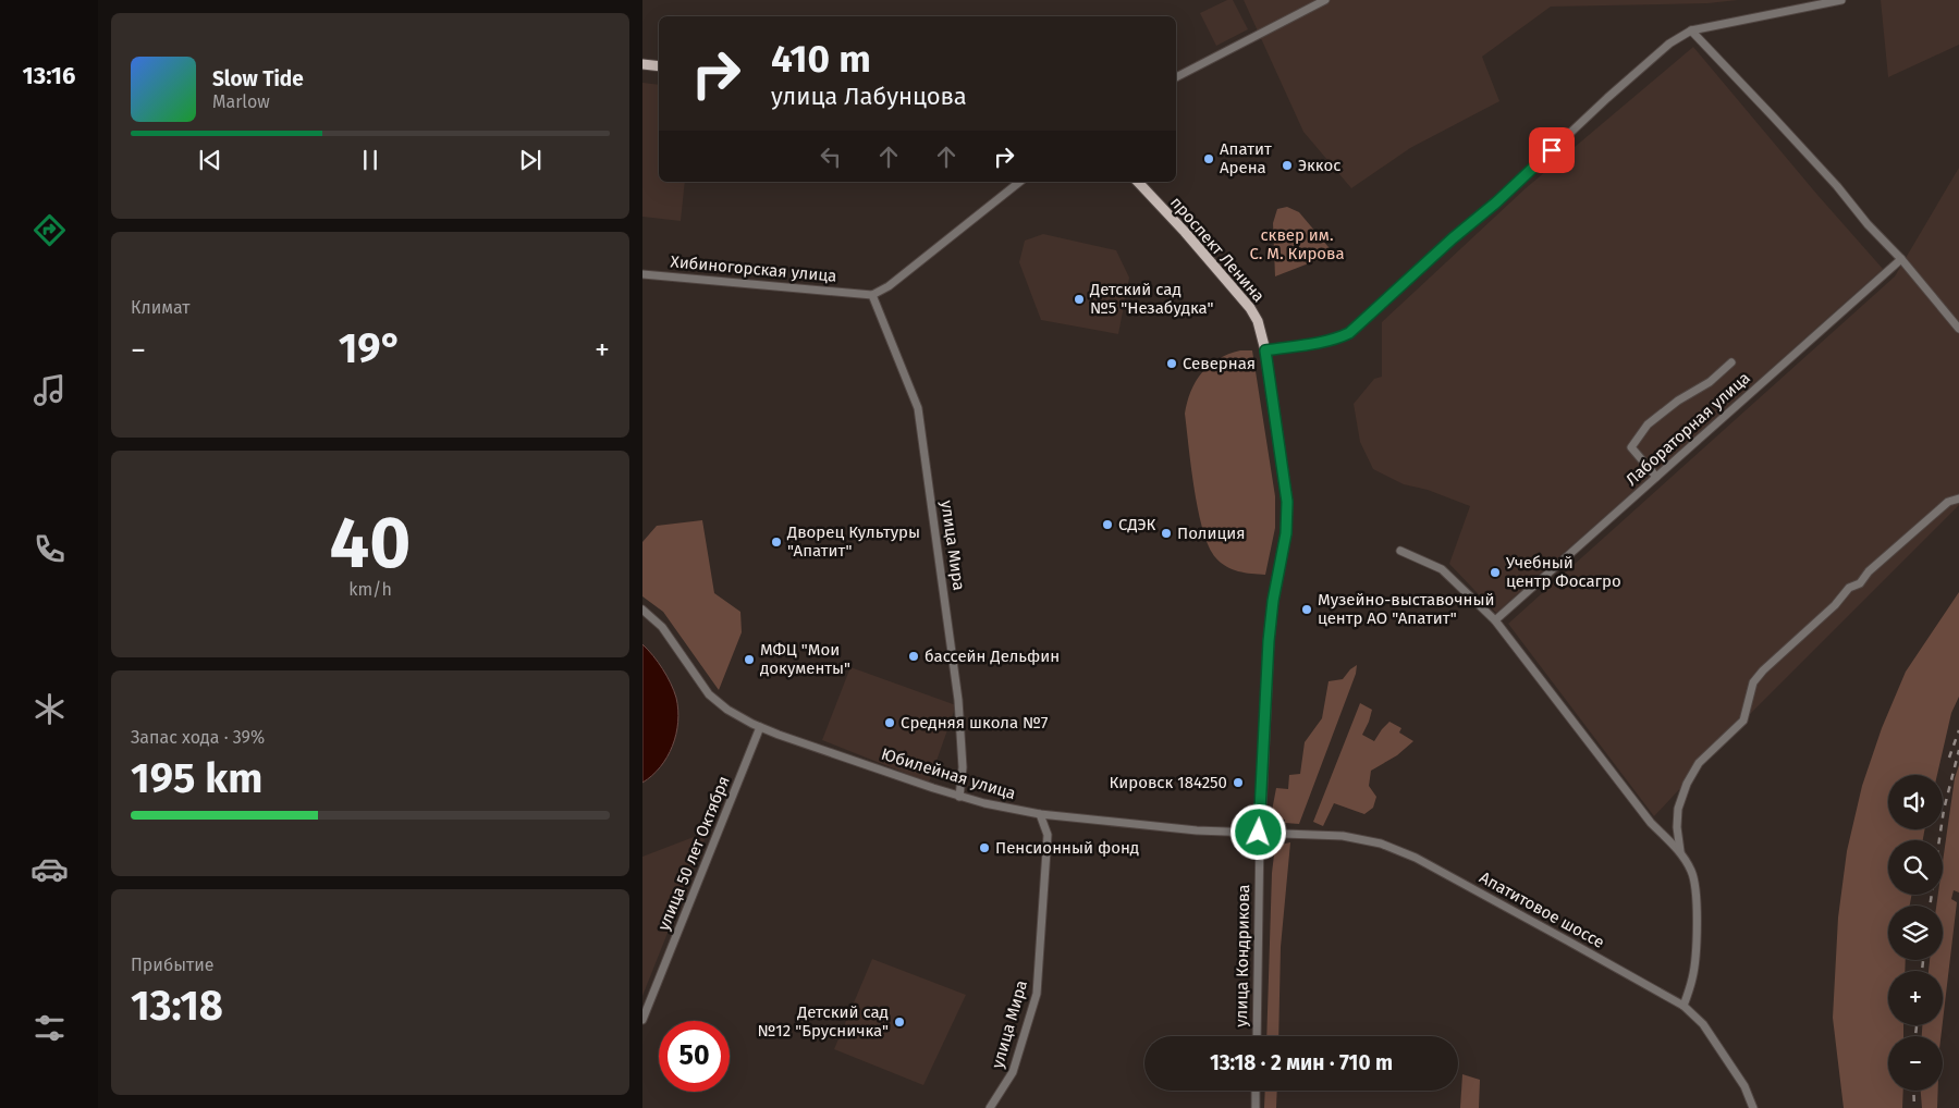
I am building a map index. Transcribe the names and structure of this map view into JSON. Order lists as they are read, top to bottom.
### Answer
{
  "streets": {
    "main road": ["проспект Ленина"],
    "street": [
      "Хибиногорская улица",
      "Лабораторная улица",
      "улица Мира",
      "Юбилейная улица",
      "улица 50 лет Октября",
      "Апатитовое шоссе",
      "улица Кондрикова"
    ]
  },
  "crossings": [
    ["проспект Ленина", "Юбилейная улица"],
    ["проспект Ленина", "Апатитовое шоссе"],
    ["проспект Ленина", "улица Кондрикова"],
    ["Хибиногорская улица", "улица Мира"],
    ["улица Мира", "Юбилейная улица"],
    ["Юбилейная улица", "улица 50 лет Октября"],
    ["Юбилейная улица", "Апатитовое шоссе"],
    ["Юбилейная улица", "улица Кондрикова"],
    ["Апатитовое шоссе", "улица Кондрикова"]
  ],
  "parks": ["сквер им. С. М. Кирова"],
  "places": [
    "Апатит Арена",
    "Эккос",
    "Детский сад №5 \"Незабудка\"",
    "Северная",
    "СДЭК",
    "Полиция",
    "Дворец Культуры \"Апатит\"",
    "Учебный центр Фосагро",
    "Музейно-выставочный центр АО \"Апатит\"",
    "бассейн Дельфин",
    "МФЦ \"Мои документы\"",
    "Средняя школа №7",
    "Кировск 184250",
    "Пенсионный фонд",
    "Детский сад №12 \"Брусничка\""
  ],
  "page": {
    "tabs": "13:16",
    "turn": ["410 m", "улица Лабунцова"],
    "song": ["Slow Tide", "Marlow"],
    "tile": [
      "Климат",
      ["40", "km/h"],
      ["Запас хода · 39%", "195 km"],
      ["Прибытие", "13:18"]
    ],
    "heat": ["−", "19°", "+"],
    "map_buttons": ["+", "−"],
    "limit": "50",
    "trip": "13:18 · 2 мин · 710 m"
  }
}
